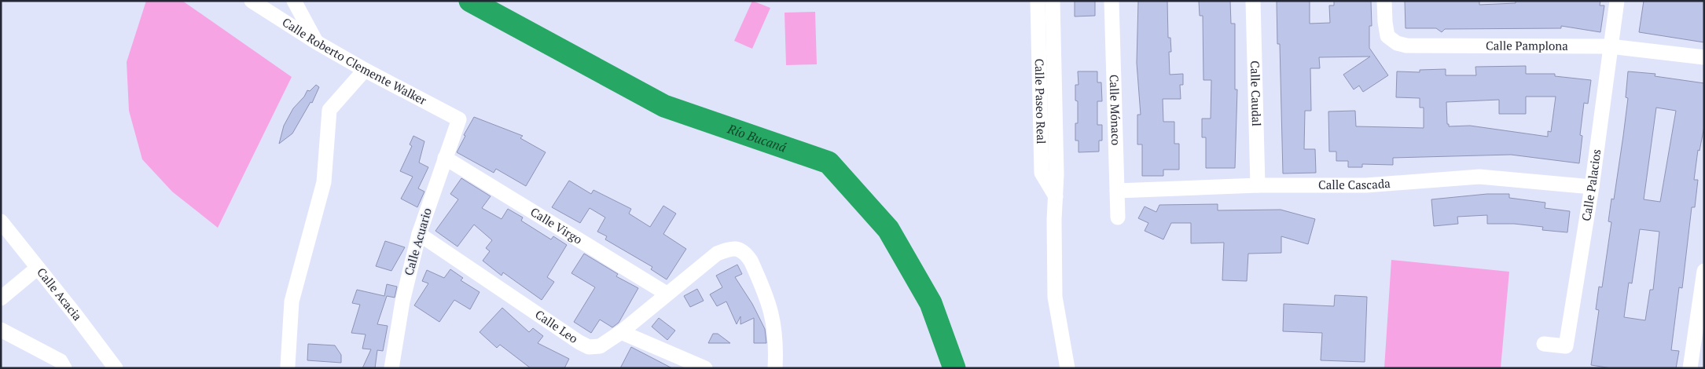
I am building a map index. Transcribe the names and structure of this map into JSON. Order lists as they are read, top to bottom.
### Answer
{
  "streets": {
    "street": [
      "Calle Pamplona",
      "Calle Roberto Clemente Walker",
      "Calle Caudal",
      "Calle Paseo Real",
      "Calle Mónaco",
      "Calle Cascada",
      "Calle Palacios",
      "Calle Virgo",
      "Calle Acuario",
      "Calle Acacia",
      "Calle Leo"
    ]
  },
  "crossings": [
    ["Calle Pamplona", "Calle Palacios"],
    ["Calle Roberto Clemente Walker", "Calle Acuario"],
    ["Calle Caudal", "Calle Cascada"],
    ["Calle Mónaco", "Calle Cascada"],
    ["Calle Cascada", "Calle Palacios"],
    ["Calle Virgo", "Calle Acuario"],
    ["Calle Virgo", "Calle Leo"],
    ["Calle Acuario", "Calle Leo"]
  ],
  "water": ["Río Bucaná"]
}
